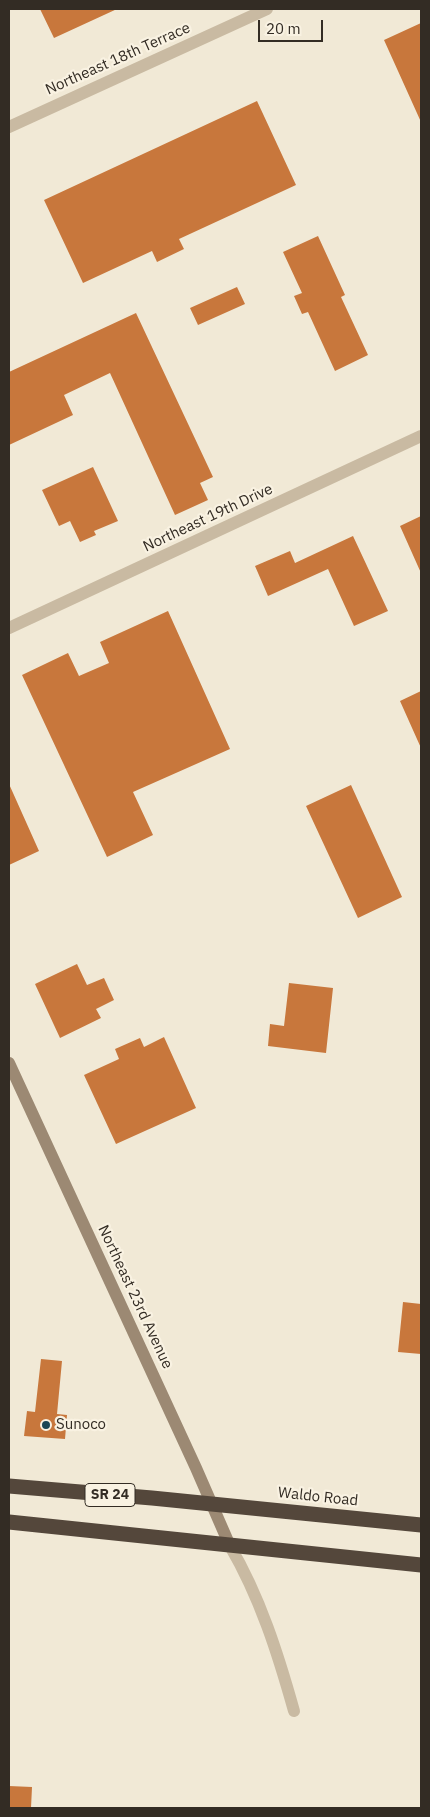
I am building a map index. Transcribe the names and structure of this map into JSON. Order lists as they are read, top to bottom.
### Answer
{
  "streets": {
    "highway": ["SR 24", "Waldo Road"],
    "main road": ["Northeast 23rd Avenue"],
    "street": ["Northeast 18th Terrace", "Northeast 19th Drive"]
  },
  "crossings": [
    ["Northeast 23rd Avenue", "SR 24"],
    ["Northeast 23rd Avenue", "Waldo Road"],
    ["SR 24", "Waldo Road"]
  ],
  "places": ["Sunoco"],
  "scale_bar": "20 m"
}
